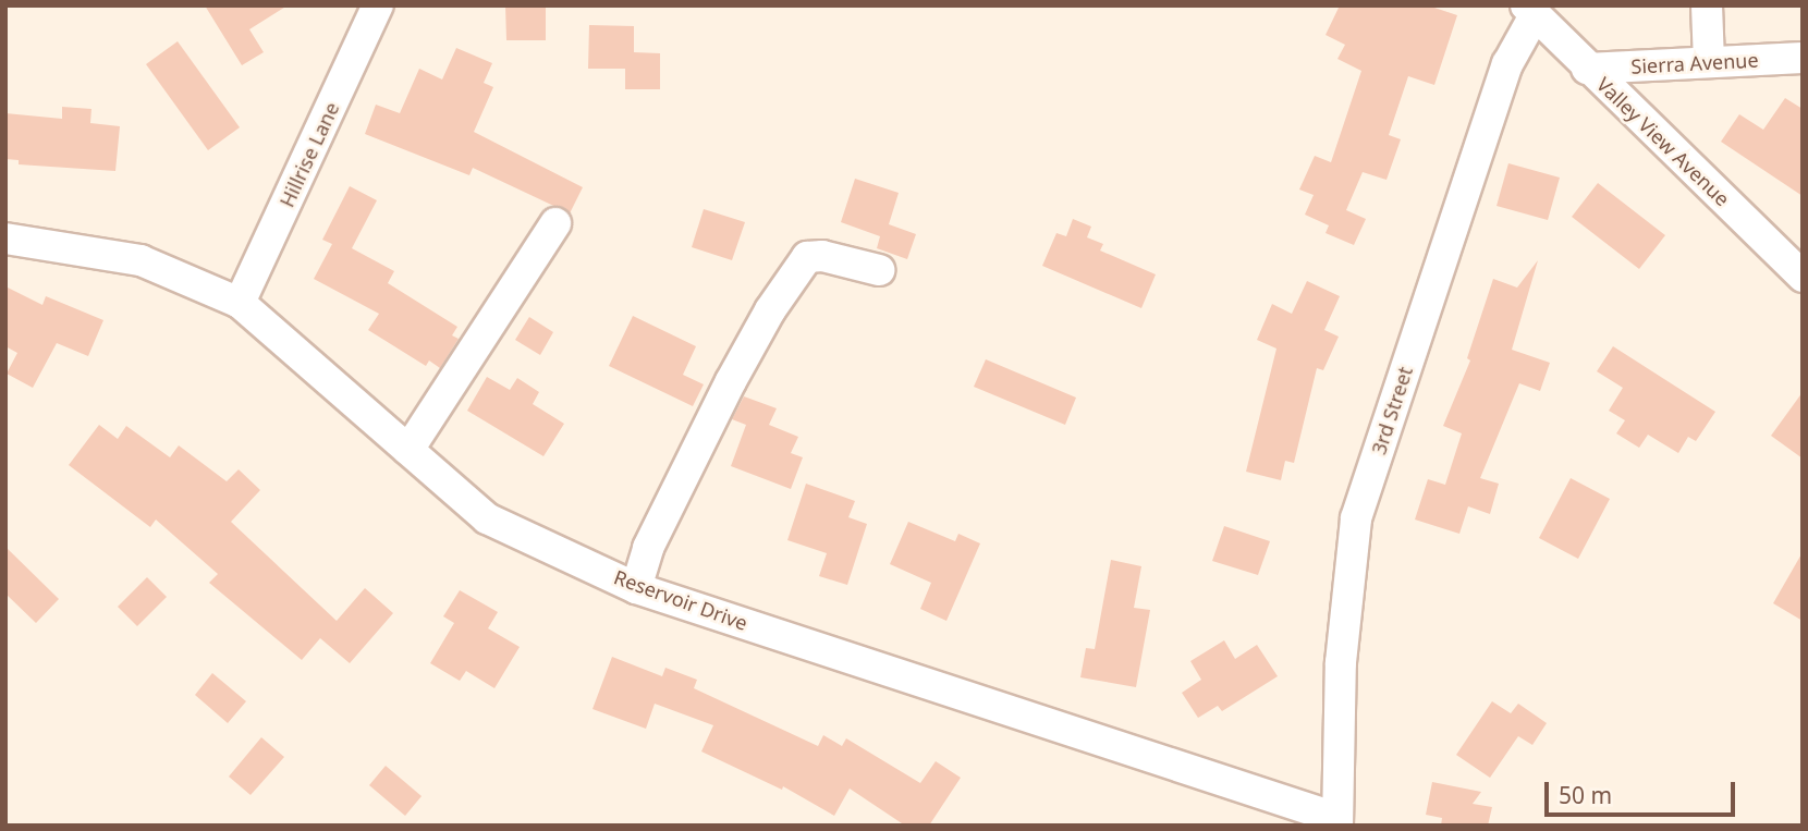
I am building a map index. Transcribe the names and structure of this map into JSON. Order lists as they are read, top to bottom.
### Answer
{
  "streets": {
    "street": [
      "Sierra Avenue",
      "Valley View Avenue",
      "Hillrise Lane",
      "3rd Street",
      "Reservoir Drive"
    ]
  },
  "crossings": [
    ["Sierra Avenue", "Valley View Avenue"],
    ["Valley View Avenue", "3rd Street"],
    ["Hillrise Lane", "Reservoir Drive"],
    ["3rd Street", "Reservoir Drive"]
  ],
  "scale_bar": "50 m"
}
